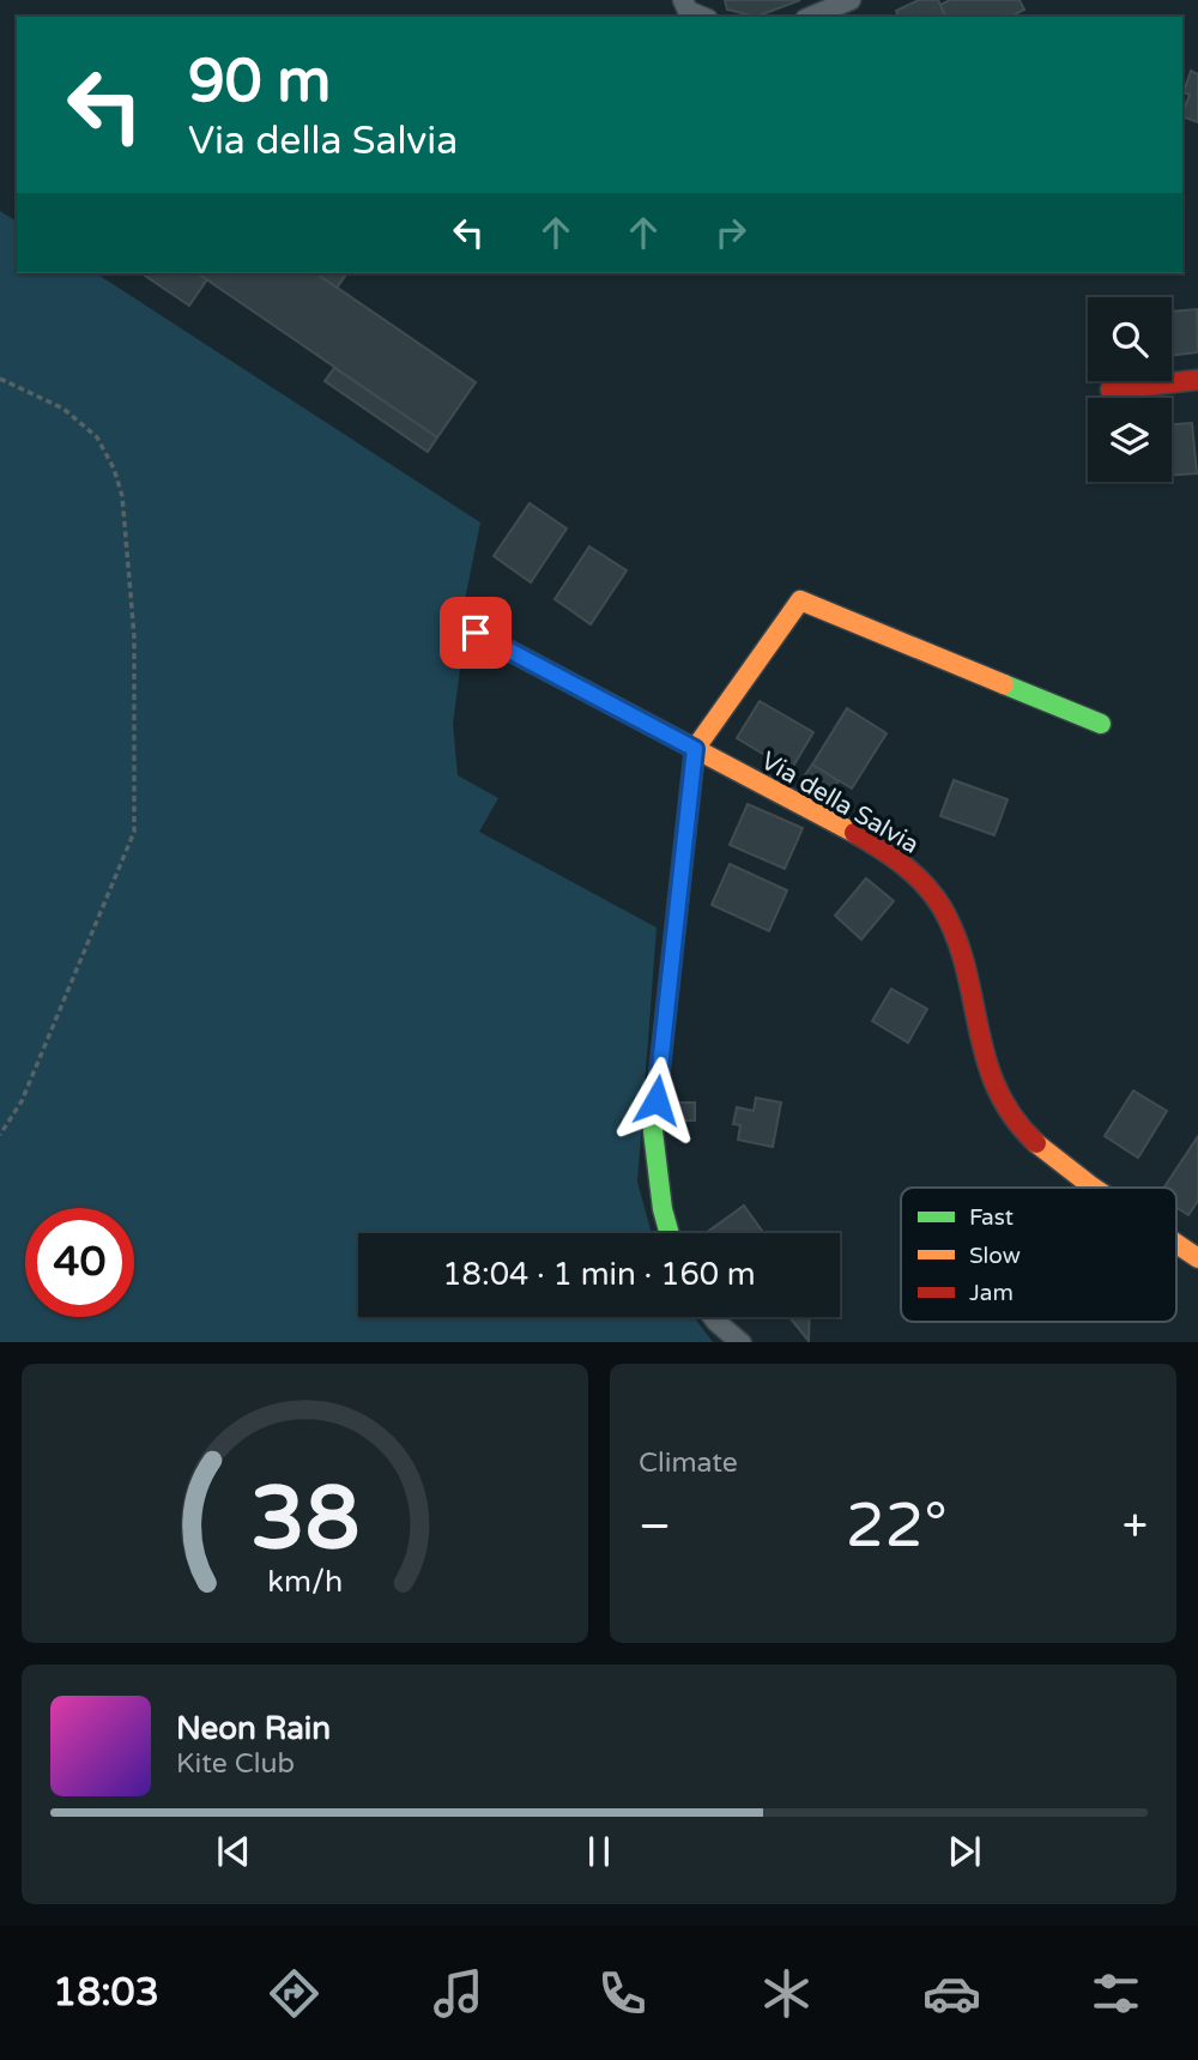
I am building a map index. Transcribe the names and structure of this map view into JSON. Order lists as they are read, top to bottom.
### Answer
{
  "streets": {
    "street": ["Via della Salvia"]
  },
  "legend": ["Fast", "Slow", "Jam"],
  "page": {
    "turn": ["90 m", "Via della Salvia"],
    "limit": "40",
    "trip": "18:04 · 1 min · 160 m",
    "tile": "Climate",
    "heat": ["−", "22°", "+"],
    "song": ["Neon Rain", "Kite Club"],
    "tabs": "18:03",
    "gauge": ["38", "km/h"]
  }
}
